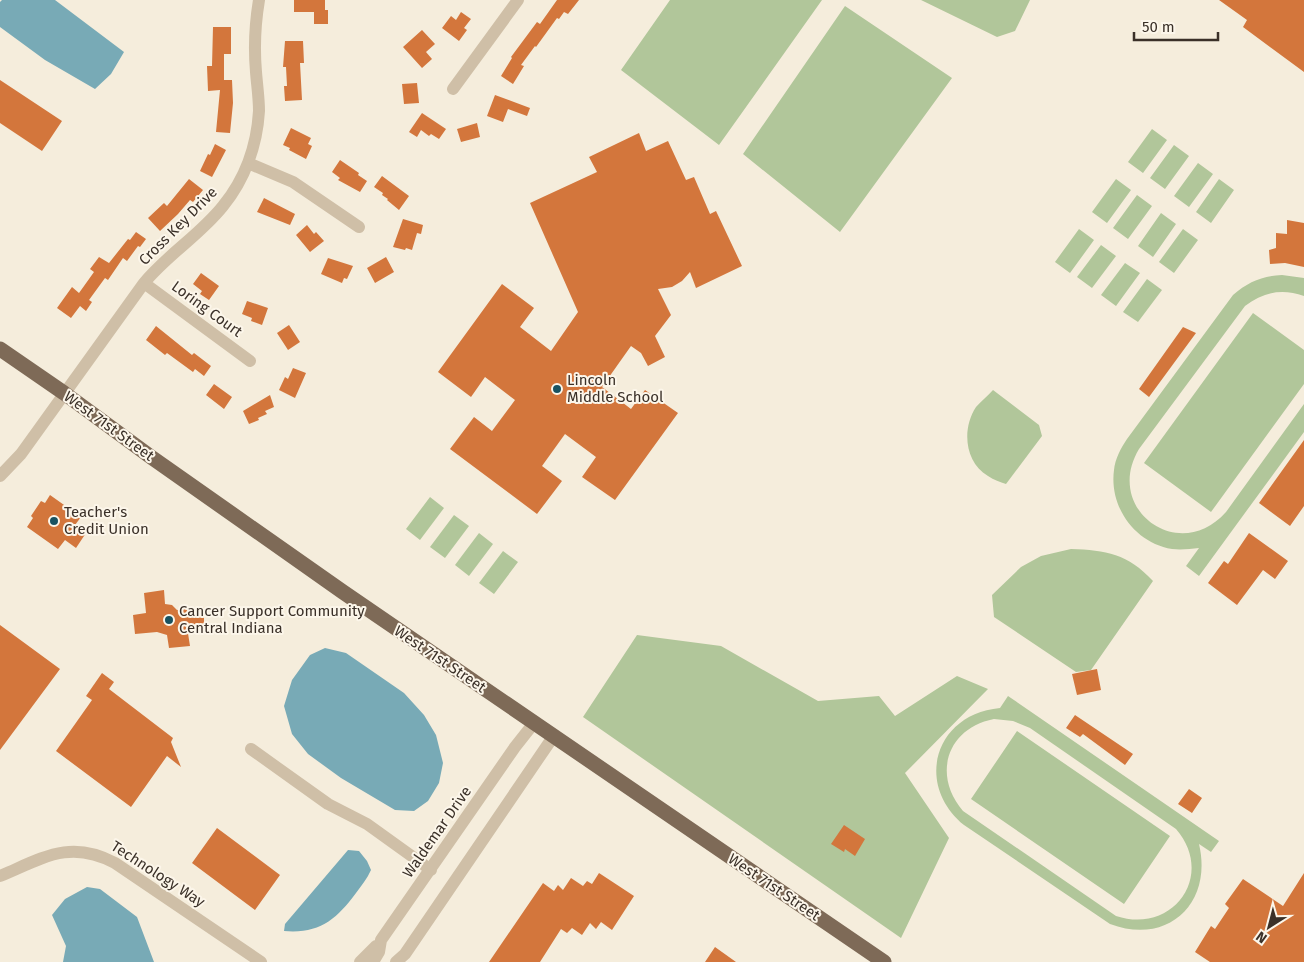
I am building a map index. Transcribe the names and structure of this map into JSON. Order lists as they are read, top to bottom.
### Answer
{
  "streets": {
    "main road": ["West 71st Street"],
    "street": [
      "Cross Key Drive",
      "Loring Court",
      "Waldemar Drive",
      "Technology Way"
    ]
  },
  "crossings": [
    ["Cross Key Drive", "Loring Court"],
    ["Cross Key Drive", "West 71st Street"],
    ["West 71st Street", "Waldemar Drive"]
  ],
  "places": ["Lincoln Middle School", "Teacher's Credit Union", "Cancer Support Community Central Indiana"],
  "scale_bar": "50 m",
  "north": "bottom left"
}
